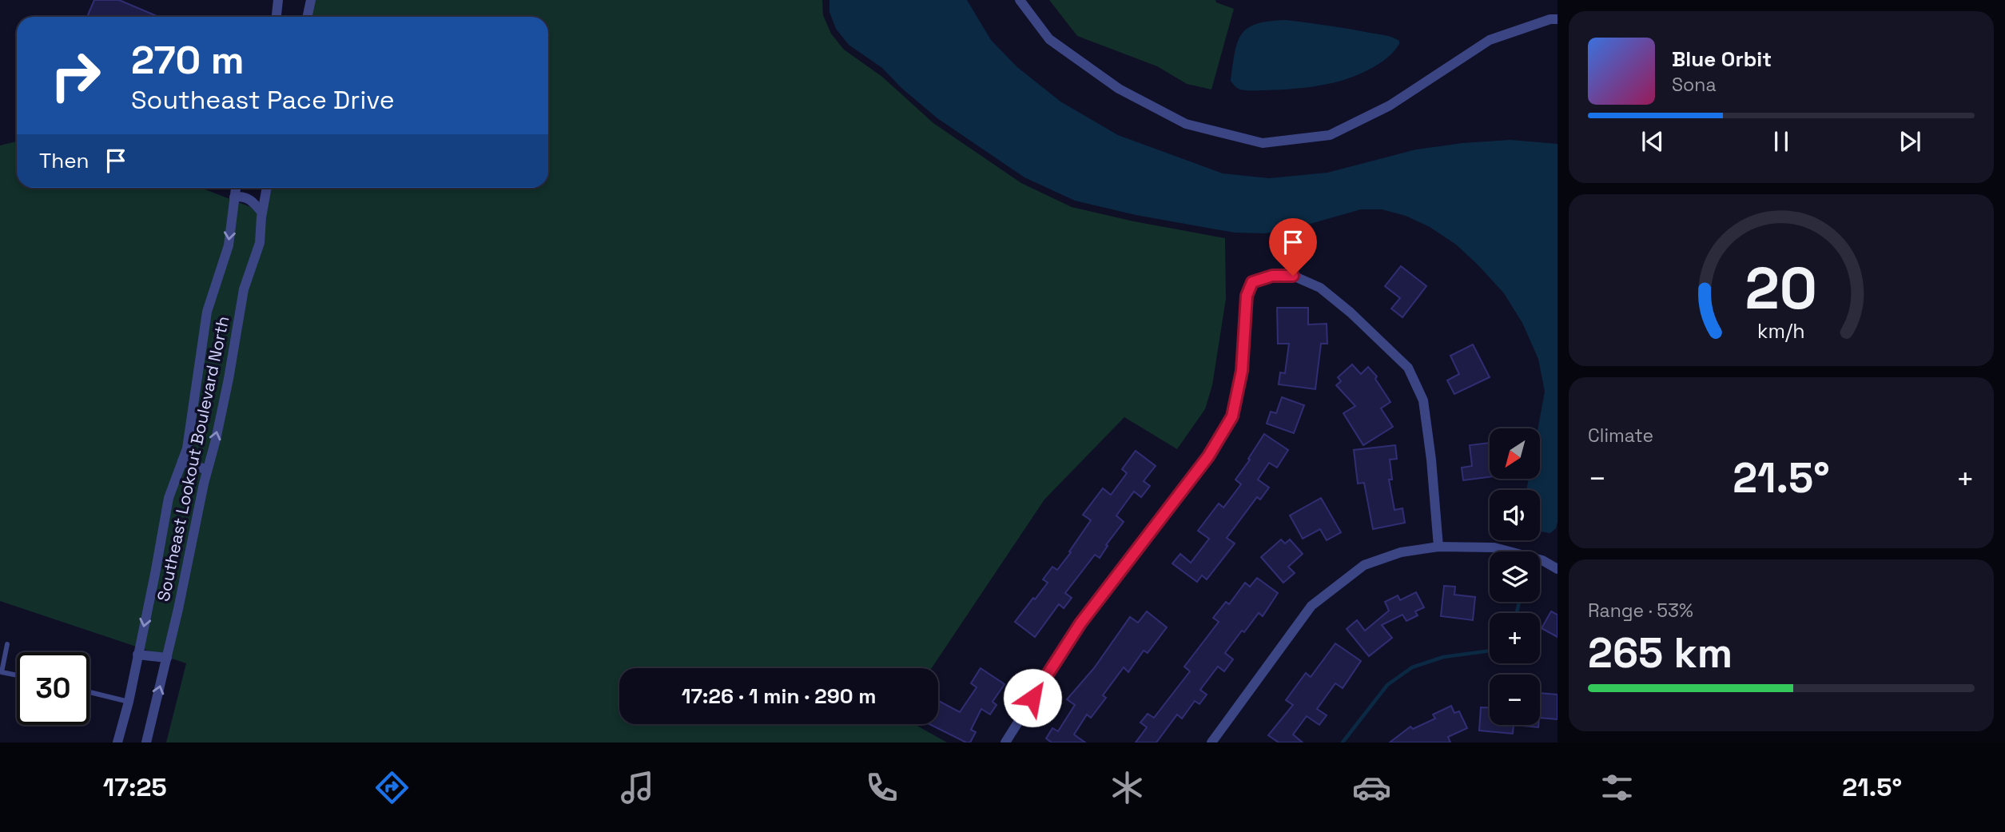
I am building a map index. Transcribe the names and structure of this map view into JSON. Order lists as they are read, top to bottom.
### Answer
{
  "streets": {
    "street": ["Southeast Lookout Boulevard North"]
  },
  "north": "bottom left",
  "page": {
    "turn": ["270 m", "Southeast Pace Drive"],
    "song": ["Blue Orbit", "Sona"],
    "then": "Then",
    "tile": [
      "Climate",
      ["Range · 53%", "265 km"]
    ],
    "map_buttons": ["+", "−"],
    "heat": ["−", "21.5°", "+"],
    "limit": "30",
    "trip": "17:26 · 1 min · 290 m",
    "tabs": ["17:25", "21.5°"],
    "gauge": ["20", "km/h"]
  }
}
